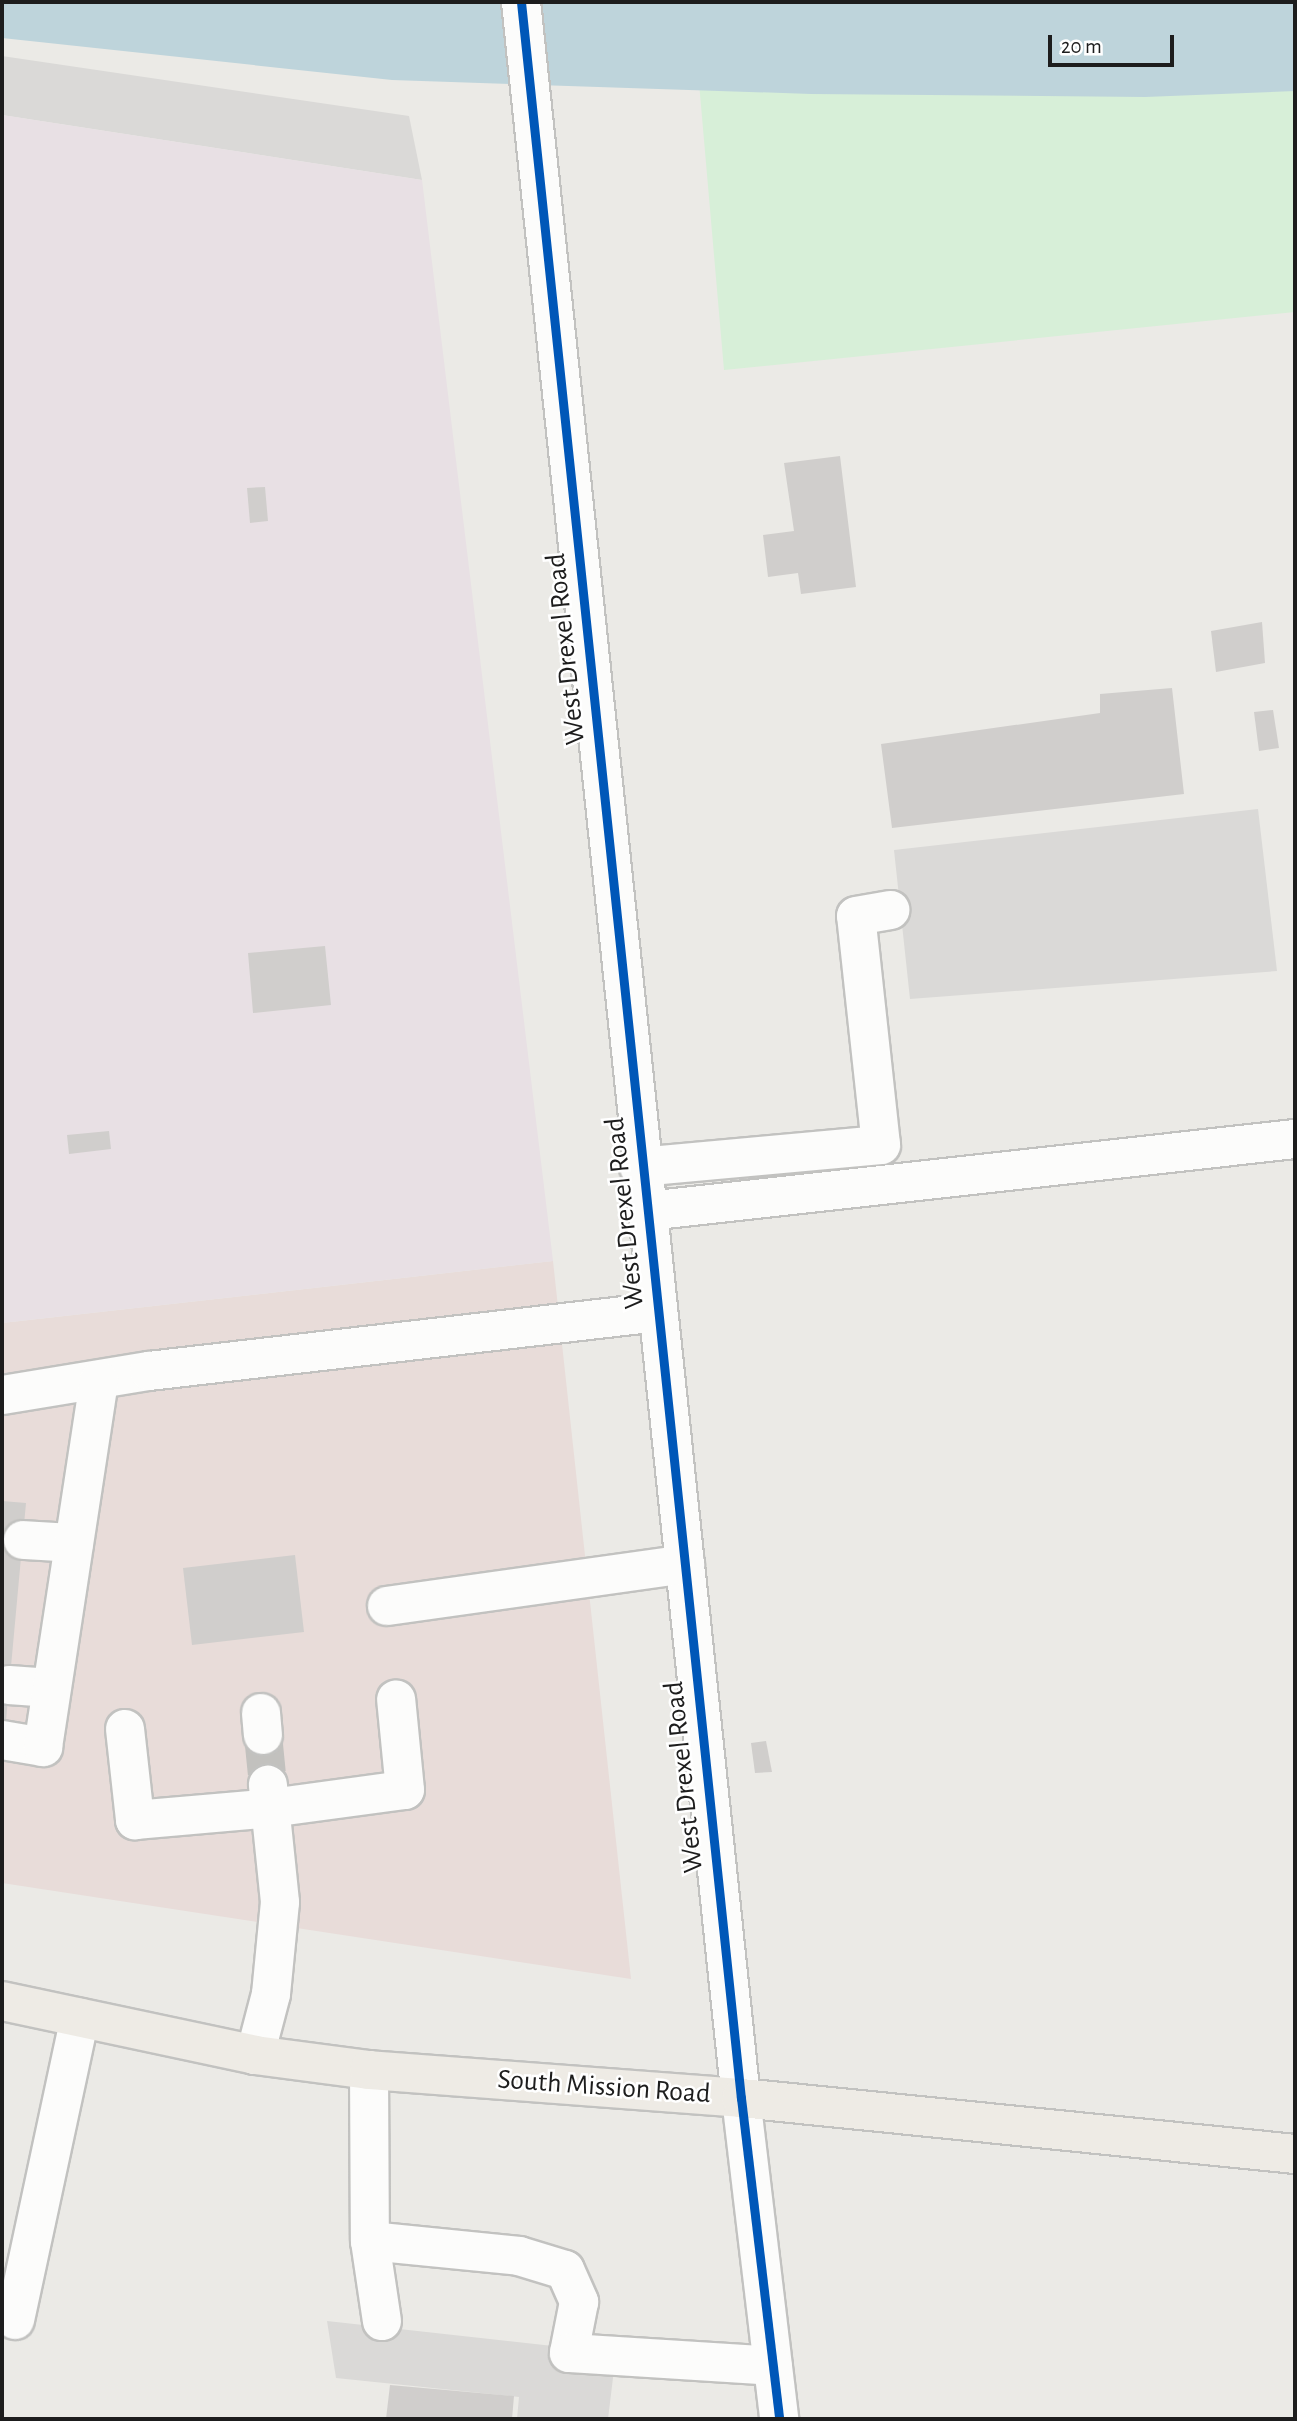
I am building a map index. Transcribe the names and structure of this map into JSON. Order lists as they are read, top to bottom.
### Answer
{
  "streets": {
    "main road": ["South Mission Road"],
    "street": ["West Drexel Road"]
  },
  "crossings": [
    ["West Drexel Road", "South Mission Road"]
  ],
  "scale_bar": "20 m"
}
